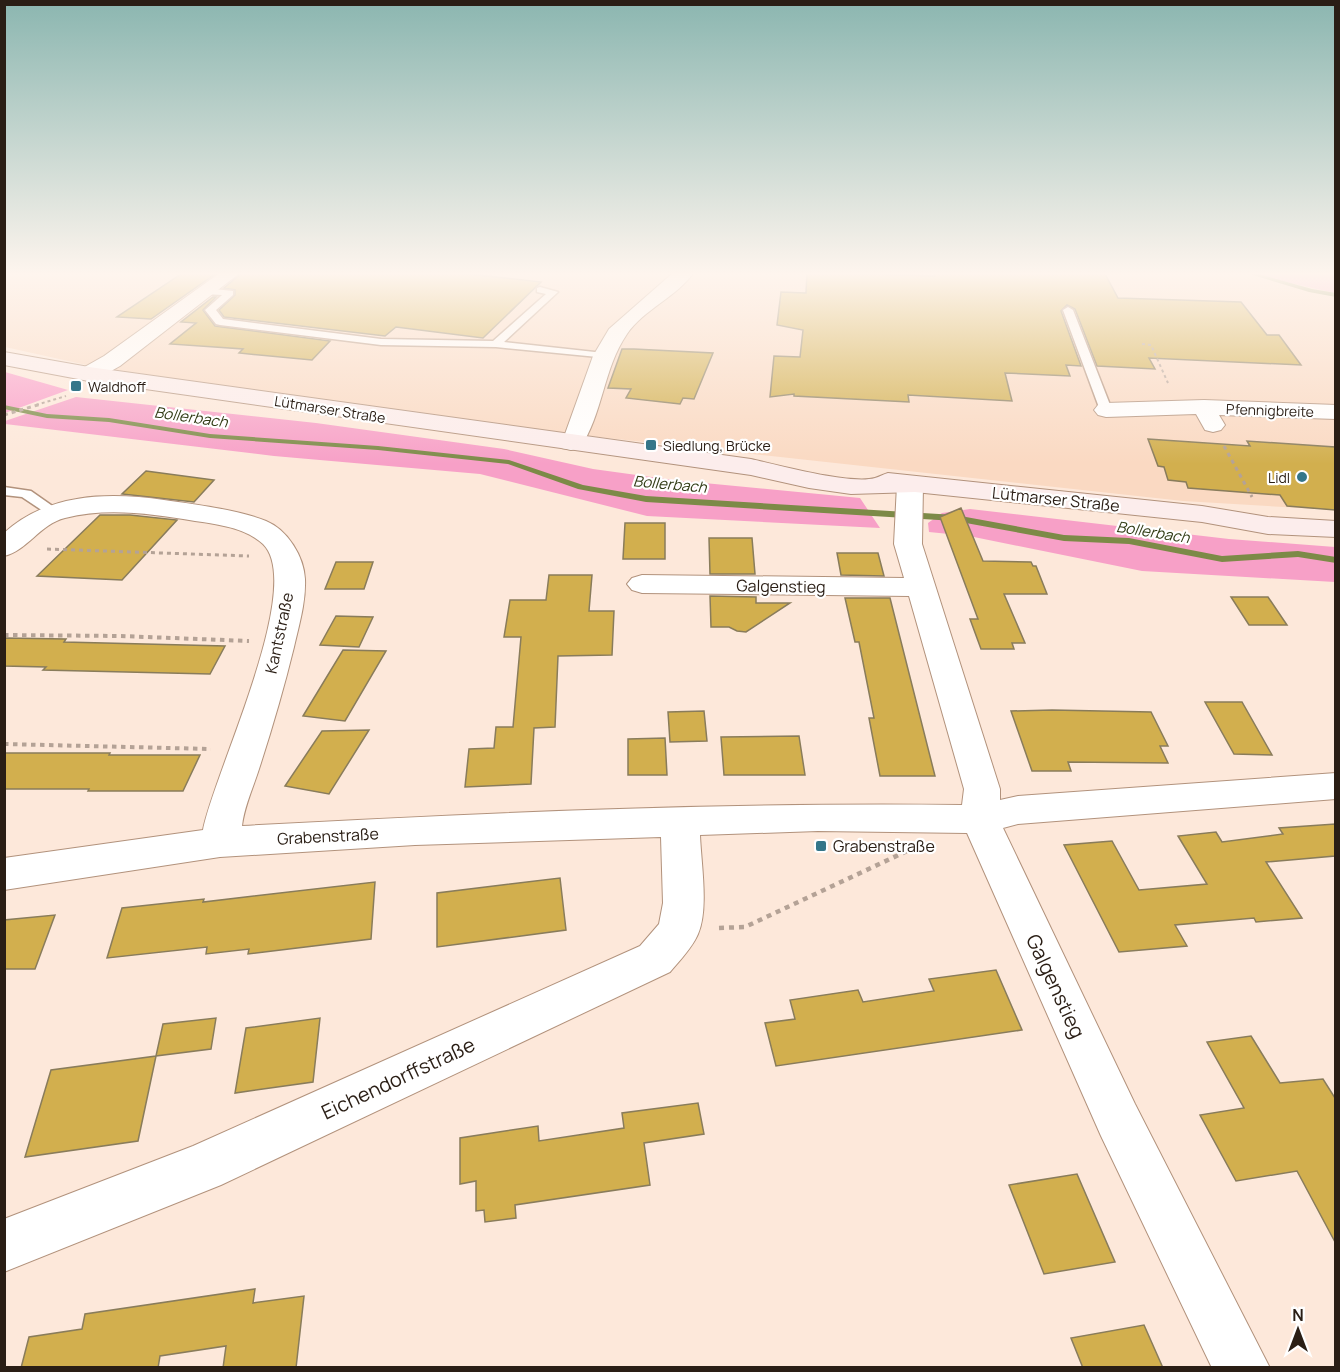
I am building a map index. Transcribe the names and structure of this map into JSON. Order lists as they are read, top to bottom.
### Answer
{
  "streets": {
    "main road": ["Lütmarser Straße"],
    "street": [
      "Pfennigbreite",
      "Galgenstieg",
      "Kantstraße",
      "Grabenstraße",
      "Eichendorffstraße"
    ]
  },
  "crossings": [
    ["Lütmarser Straße", "Galgenstieg"],
    ["Galgenstieg", "Grabenstraße"],
    ["Kantstraße", "Grabenstraße"]
  ],
  "water": ["Bollerbach"],
  "places": {
    "transit": ["Waldhoff", "Siedlung, Brücke", "Grabenstraße"],
    "other": ["Lidl"]
  },
  "north": "top"
}
